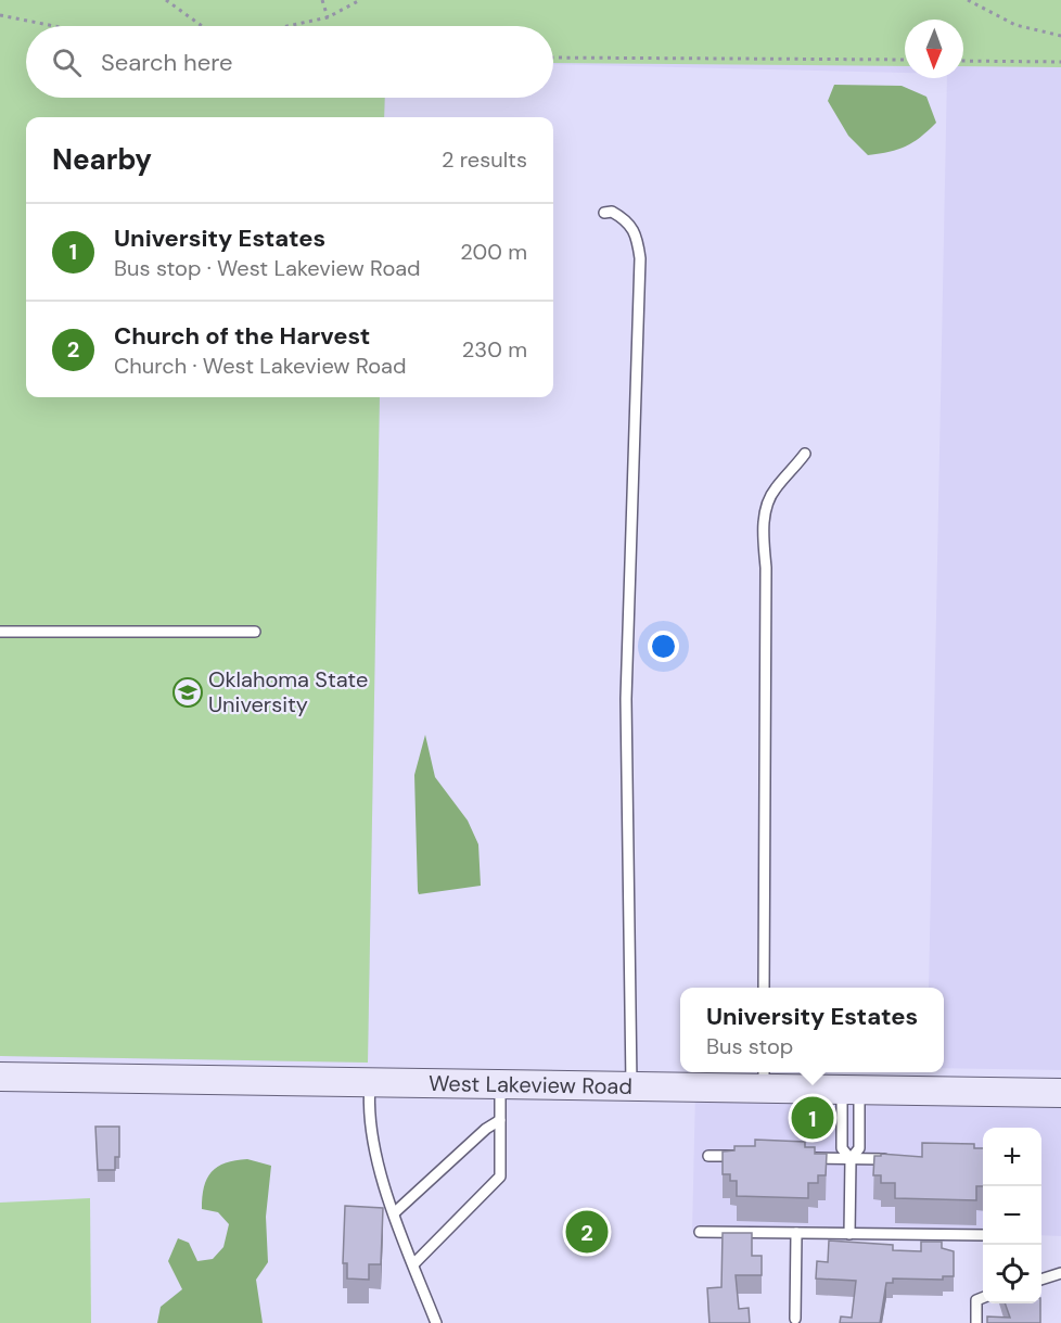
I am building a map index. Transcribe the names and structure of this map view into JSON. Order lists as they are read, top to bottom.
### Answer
{
  "streets": {
    "main road": ["West Lakeview Road"]
  },
  "places": {
    "school or university": ["Oklahoma State University"]
  },
  "north": "bottom",
  "page": {
    "search": "Search here",
    "heading": ["Nearby", "2 results"],
    "list": [
      {
        "mark": "1",
        "name": "University Estates",
        "note": "Bus stop · West Lakeview Road",
        "value": "200 m"
      },
      {
        "mark": "2",
        "name": "Church of the Harvest",
        "note": "Church · West Lakeview Road",
        "value": "230 m"
      }
    ],
    "popup": ["University Estates", "Bus stop"],
    "pins": ["1", "2"],
    "map_buttons": ["+", "−"]
  }
}
